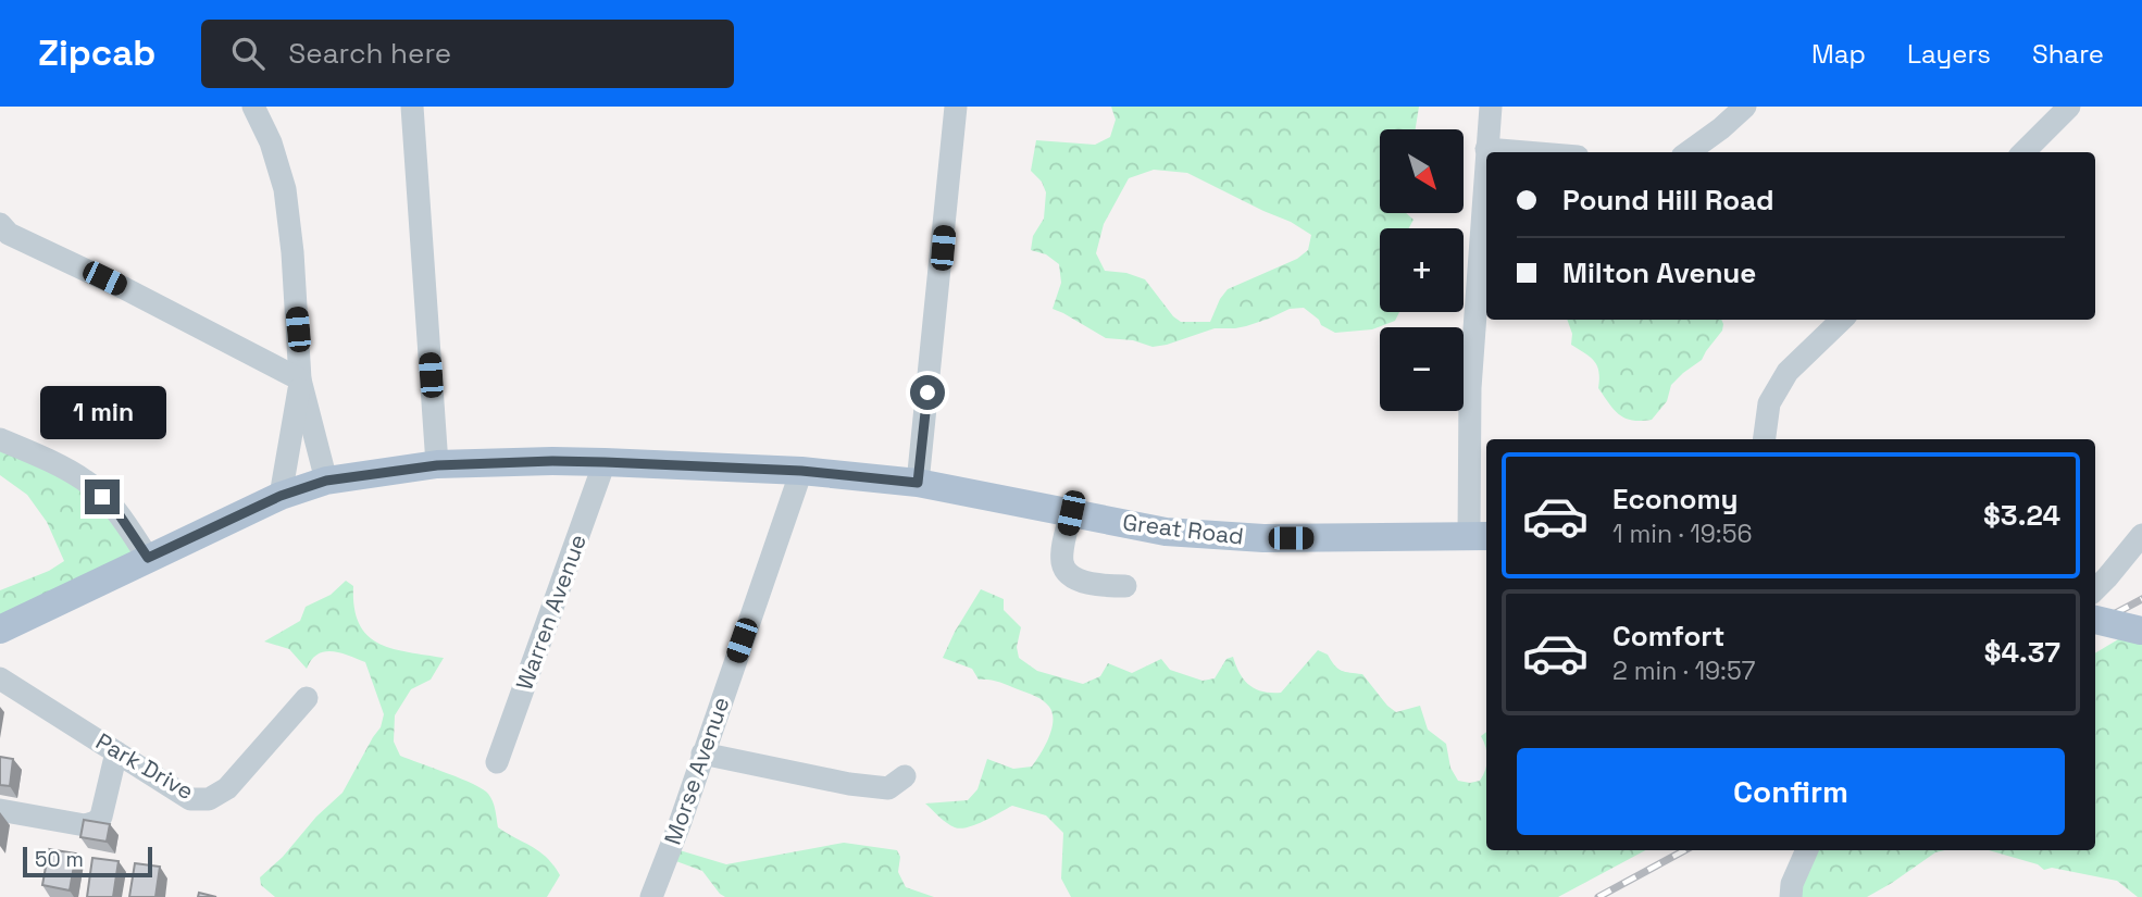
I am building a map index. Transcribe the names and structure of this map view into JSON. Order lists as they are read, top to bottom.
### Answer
{
  "streets": {
    "main road": ["Great Road"],
    "street": ["Warren Avenue", "Park Drive", "Morse Avenue"]
  },
  "crossings": [
    ["Great Road", "Warren Avenue"],
    ["Great Road", "Morse Avenue"]
  ],
  "scale_bar": "50 m",
  "north": "bottom right",
  "page": {
    "header": "Zipcab",
    "search": "Search here",
    "nav": ["Map", "Layers", "Share"],
    "map_buttons": ["+", "−"],
    "banner": ["Pound Hill Road", "Milton Avenue"],
    "bubble": "1 min",
    "list": [
      {
        "name": "Economy",
        "note": "1 min · 19:56",
        "value": "$3.24"
      },
      {
        "name": "Comfort",
        "note": "2 min · 19:57",
        "value": "$4.37"
      }
    ],
    "buttons": "Confirm",
    "scale": "50 m"
  }
}
